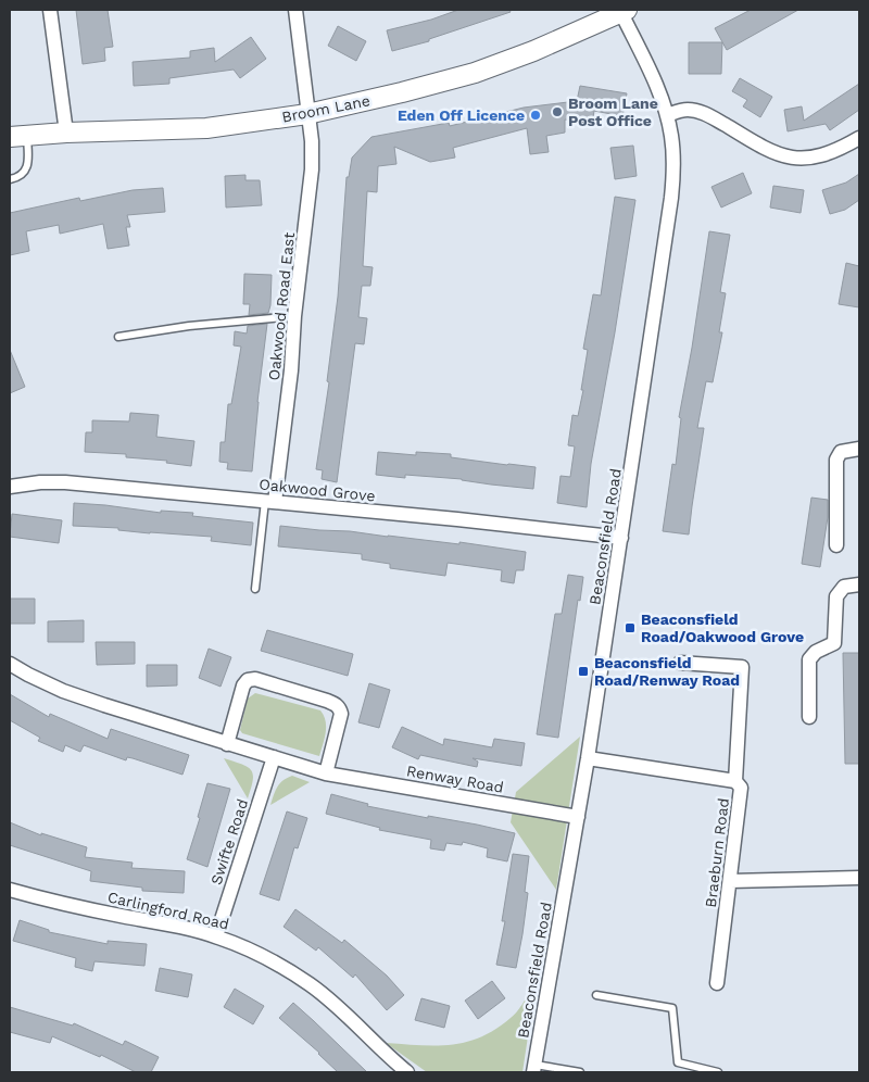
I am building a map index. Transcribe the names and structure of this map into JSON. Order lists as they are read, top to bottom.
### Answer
{
  "streets": {
    "main road": ["Broom Lane"],
    "street": [
      "Oakwood Road East",
      "Oakwood Grove",
      "Beaconsfield Road",
      "Renway Road",
      "Swifte Road",
      "Braeburn Road",
      "Carlingford Road"
    ]
  },
  "crossings": [
    ["Broom Lane", "Oakwood Road East"],
    ["Broom Lane", "Beaconsfield Road"],
    ["Oakwood Road East", "Oakwood Grove"],
    ["Oakwood Grove", "Beaconsfield Road"],
    ["Beaconsfield Road", "Renway Road"],
    ["Beaconsfield Road", "Braeburn Road"],
    ["Renway Road", "Swifte Road"],
    ["Swifte Road", "Carlingford Road"]
  ],
  "places": {
    "other": ["Broom Lane Post Office", "Eden Off Licence"],
    "transit": ["Beaconsfield Road/Oakwood Grove", "Beaconsfield Road/Renway Road"]
  }
}
